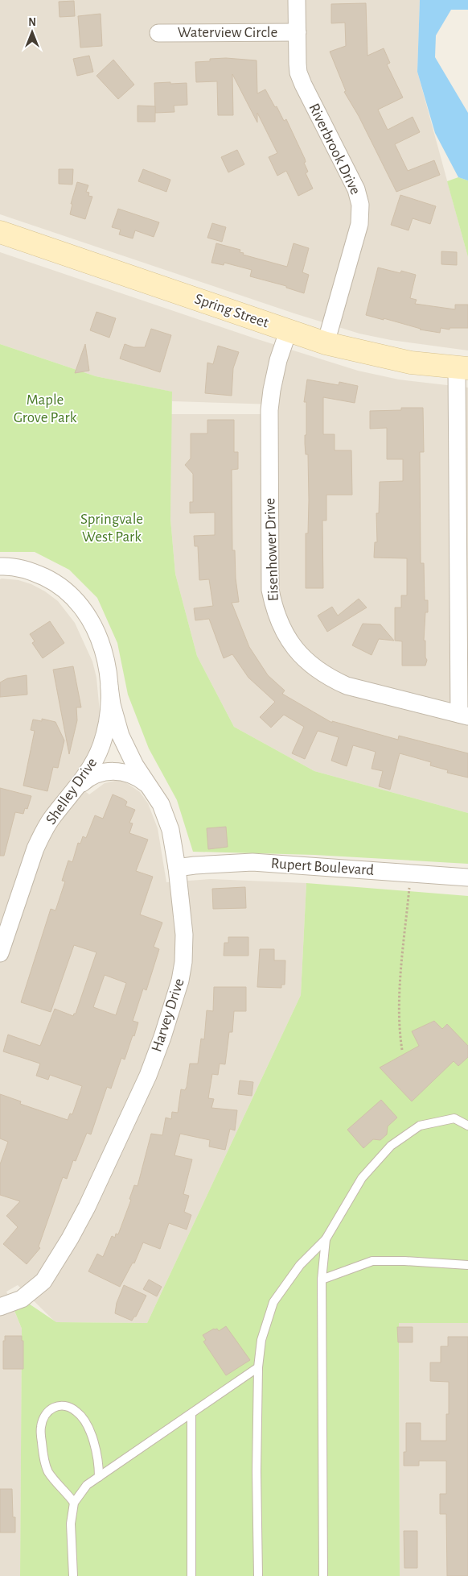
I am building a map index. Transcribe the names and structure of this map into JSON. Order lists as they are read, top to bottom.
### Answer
{
  "streets": {
    "main road": ["Spring Street"],
    "street": [
      "Waterview Circle",
      "Riverbrook Drive",
      "Eisenhower Drive",
      "Shelley Drive",
      "Rupert Boulevard",
      "Harvey Drive"
    ]
  },
  "crossings": [
    ["Waterview Circle", "Riverbrook Drive"],
    ["Riverbrook Drive", "Spring Street"],
    ["Spring Street", "Eisenhower Drive"],
    ["Shelley Drive", "Harvey Drive"],
    ["Rupert Boulevard", "Harvey Drive"]
  ],
  "parks": ["Maple Grove Park", "Springvale West Park"],
  "north": "top"
}
